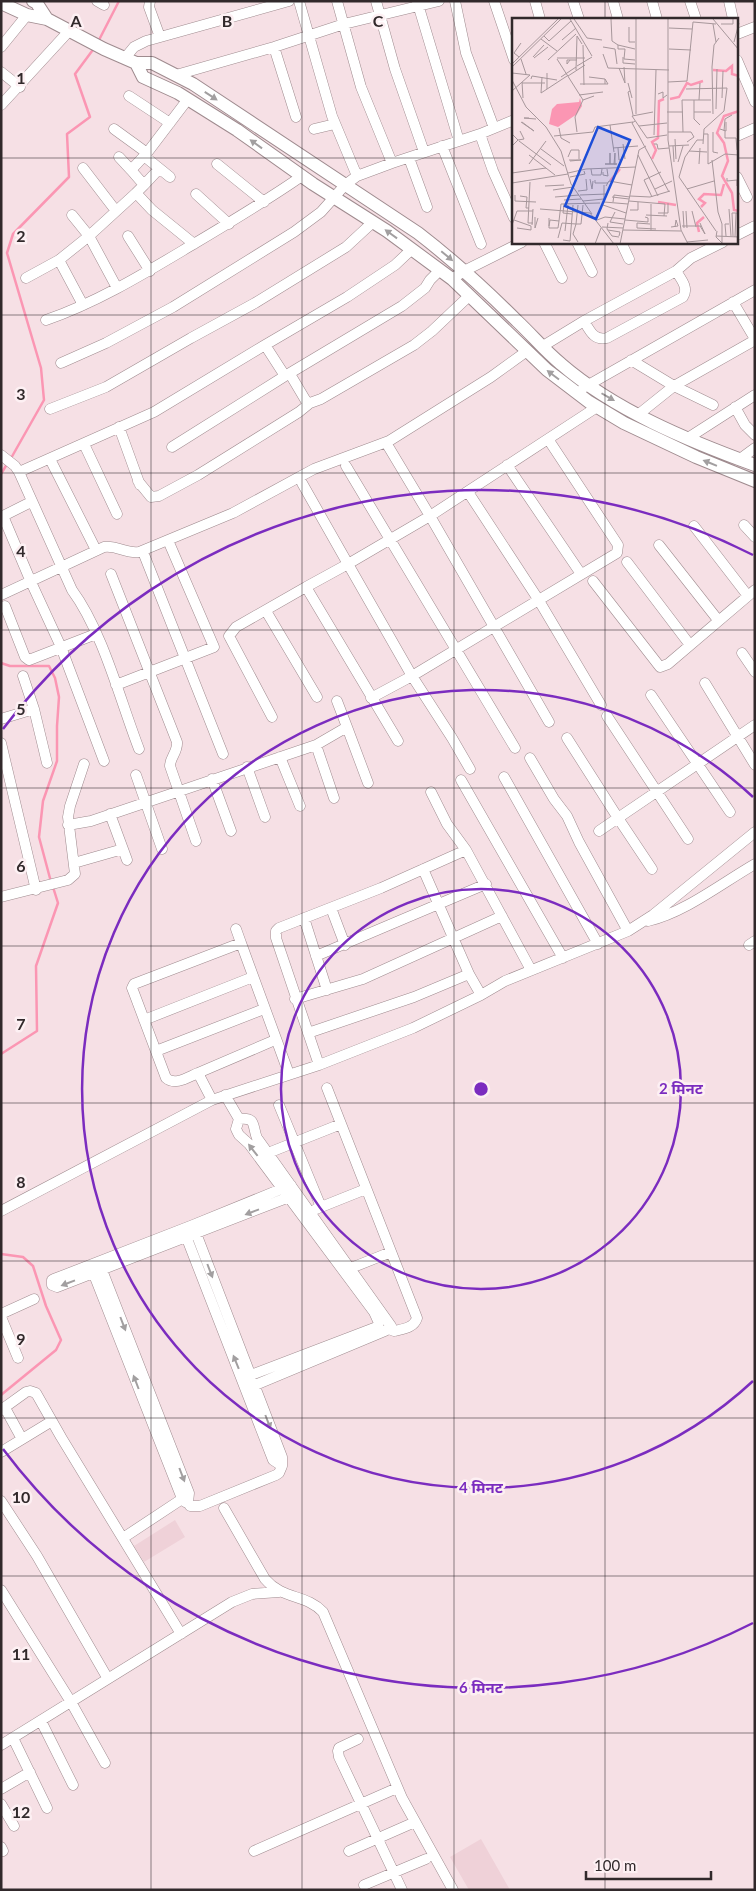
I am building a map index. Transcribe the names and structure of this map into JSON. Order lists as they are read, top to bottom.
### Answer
{
  "scale_bar": "100 m",
  "grid": {
    "columns": ["A", "B", "C"],
    "rows": [
      "1",
      "2",
      "3",
      "4",
      "5",
      "6",
      "7",
      "8",
      "9",
      "10",
      "11",
      "12"
    ]
  },
  "rings": ["2 मिनट", "4 मिनट", "6 मिनट"]
}
